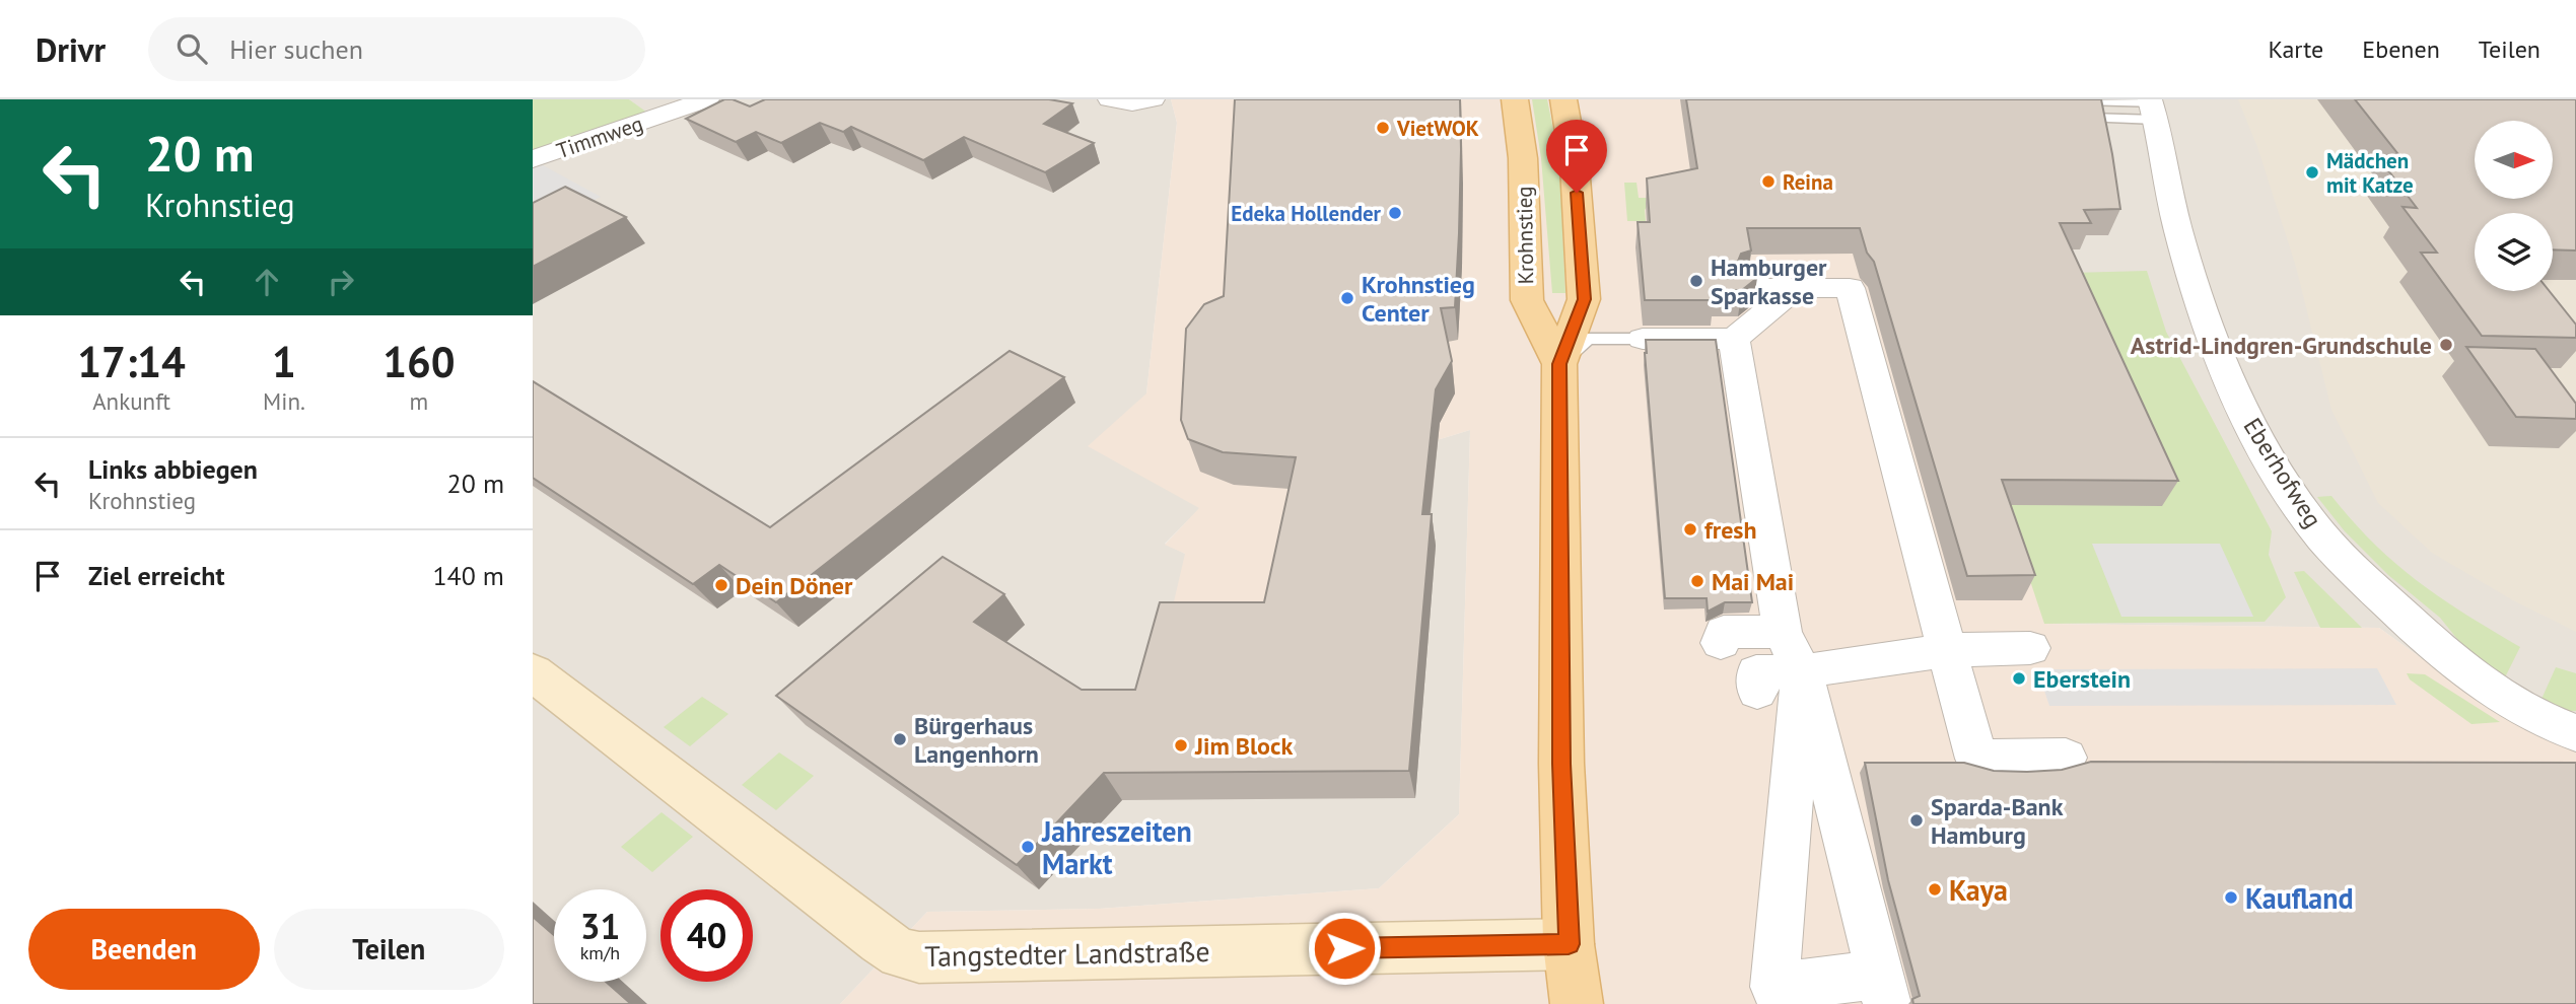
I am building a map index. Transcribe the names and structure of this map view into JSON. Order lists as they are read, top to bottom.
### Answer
{
  "streets": {
    "main road": ["Krohnstieg"],
    "street": ["Timmweg", "Eberhofweg", "Tangstedter Landstraße"]
  },
  "crossings": [
    ["Krohnstieg", "Tangstedter Landstraße"]
  ],
  "places": [
    "VietWOK",
    "Mädchen mit Katze",
    "Reina",
    "Edeka Hollender",
    "Hamburger Sparkasse",
    "Krohnstieg Center",
    "Astrid-Lindgren-Grundschule",
    "fresh",
    "Mai Mai",
    "Dein Döner",
    "Eberstein",
    "Bürgerhaus Langenhorn",
    "Jim Block",
    "Sparda-Bank Hamburg",
    "Jahreszeiten Markt",
    "Kaya",
    "Kaufland"
  ],
  "north": "right",
  "page": {
    "header": "Drivr",
    "search": "Hier suchen",
    "nav": ["Karte", "Ebenen", "Teilen"],
    "turn": ["20 m", "Krohnstieg"],
    "eta": [
      "17:14",
      "Ankunft",
      "1",
      "Min.",
      "160",
      "m"
    ],
    "list": [
      {
        "name": "Links abbiegen",
        "note": "Krohnstieg",
        "value": "20 m"
      },
      {
        "name": "Ziel erreicht",
        "value": "140 m"
      }
    ],
    "speed": "31 km/h",
    "limit": "40",
    "buttons": ["Beenden", "Teilen"]
  }
}
